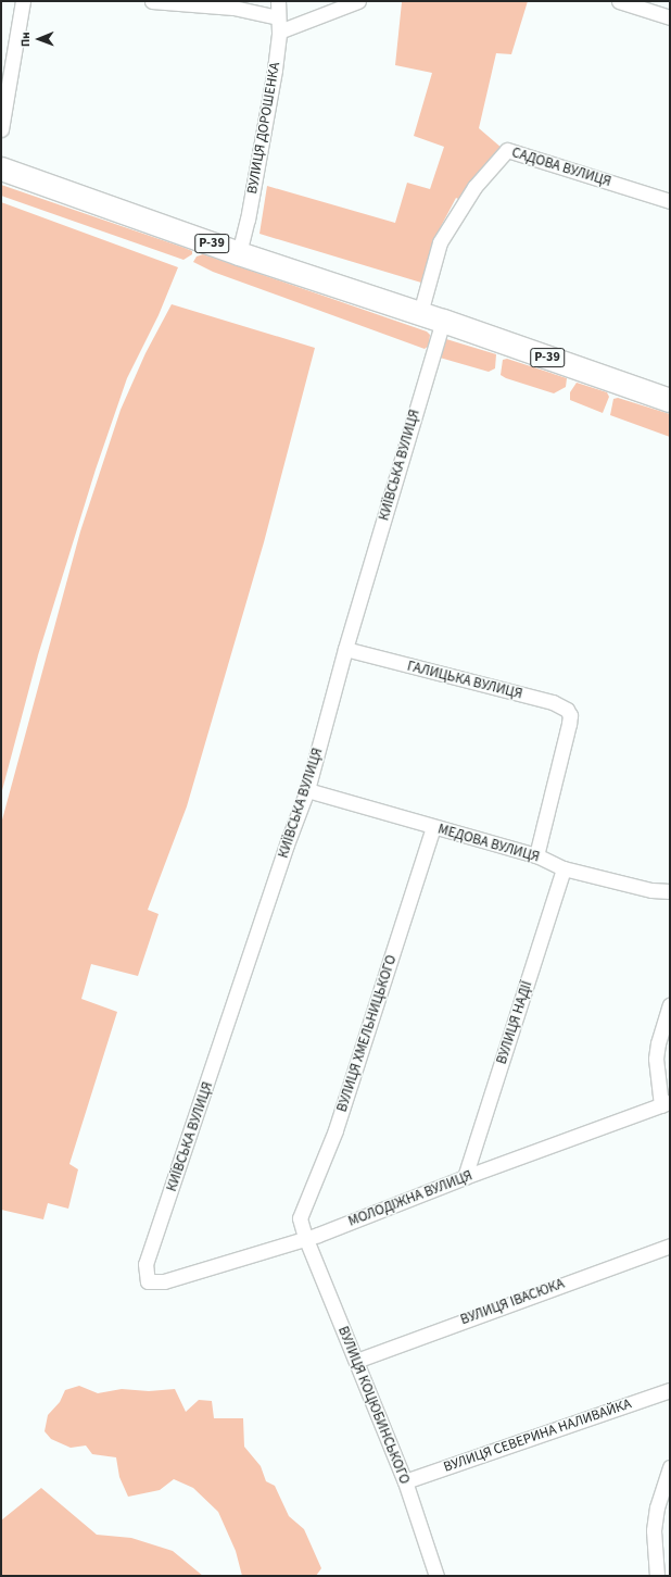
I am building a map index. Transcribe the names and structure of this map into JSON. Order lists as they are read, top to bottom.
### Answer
{
  "streets": {
    "main road": ["Р-39"],
    "street": [
      "ВУЛИЦЯ ДОРОШЕНКА",
      "САДОВА ВУЛИЦЯ",
      "КИЇВСЬКА ВУЛИЦЯ",
      "ГАЛИЦЬКА ВУЛИЦЯ",
      "МЕДОВА ВУЛИЦЯ",
      "ВУЛИЦЯ НАДІЇ",
      "ВУЛИЦЯ ХМЕЛЬНИЦЬКОГО",
      "МОЛОДІЖНА ВУЛИЦЯ",
      "ВУЛИЦЯ ІВАСЮКА",
      "ВУЛИЦЯ КОЦЮБИНСЬКОГО",
      "ВУЛИЦЯ СЕВЕРИНА НАЛИВАЙКА"
    ]
  },
  "crossings": [
    ["ВУЛИЦЯ ДОРОШЕНКА", "Р-39"],
    ["САДОВА ВУЛИЦЯ", "КИЇВСЬКА ВУЛИЦЯ"],
    ["Р-39", "КИЇВСЬКА ВУЛИЦЯ"],
    ["КИЇВСЬКА ВУЛИЦЯ", "ГАЛИЦЬКА ВУЛИЦЯ"],
    ["КИЇВСЬКА ВУЛИЦЯ", "МЕДОВА ВУЛИЦЯ"],
    ["КИЇВСЬКА ВУЛИЦЯ", "МОЛОДІЖНА ВУЛИЦЯ"],
    ["ГАЛИЦЬКА ВУЛИЦЯ", "МЕДОВА ВУЛИЦЯ"],
    ["МЕДОВА ВУЛИЦЯ", "ВУЛИЦЯ НАДІЇ"],
    ["МЕДОВА ВУЛИЦЯ", "ВУЛИЦЯ ХМЕЛЬНИЦЬКОГО"],
    ["ВУЛИЦЯ НАДІЇ", "МОЛОДІЖНА ВУЛИЦЯ"],
    ["ВУЛИЦЯ ХМЕЛЬНИЦЬКОГО", "МОЛОДІЖНА ВУЛИЦЯ"],
    ["ВУЛИЦЯ ХМЕЛЬНИЦЬКОГО", "ВУЛИЦЯ КОЦЮБИНСЬКОГО"],
    ["МОЛОДІЖНА ВУЛИЦЯ", "ВУЛИЦЯ КОЦЮБИНСЬКОГО"],
    ["ВУЛИЦЯ ІВАСЮКА", "ВУЛИЦЯ КОЦЮБИНСЬКОГО"],
    ["ВУЛИЦЯ КОЦЮБИНСЬКОГО", "ВУЛИЦЯ СЕВЕРИНА НАЛИВАЙКА"]
  ],
  "north": "left"
}
